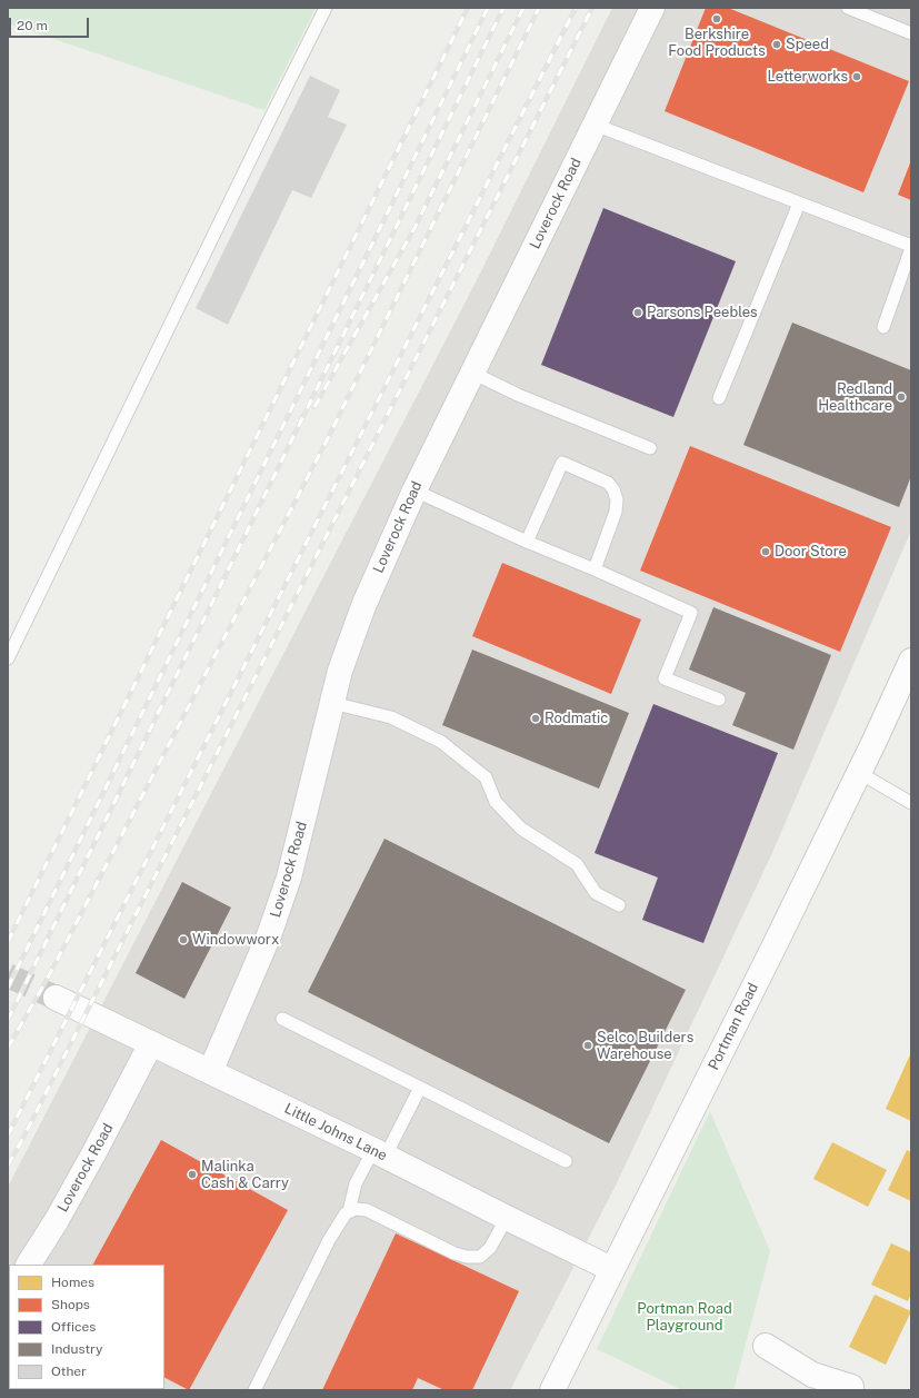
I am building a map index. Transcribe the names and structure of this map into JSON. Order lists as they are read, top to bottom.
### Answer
{
  "streets": {
    "street": ["Loverock Road", "Portman Road", "Little Johns Lane"]
  },
  "crossings": [
    ["Loverock Road", "Little Johns Lane"],
    ["Portman Road", "Little Johns Lane"]
  ],
  "parks": ["Portman Road Playground"],
  "places": [
    "Berkshire Food Products",
    "Speed",
    "Letterworks",
    "Parsons Peebles",
    "Redland Healthcare",
    "Door Store",
    "Rodmatic",
    "Windowworx",
    "Selco Builders Warehouse",
    "Malinka Cash & Carry"
  ],
  "legend": [
    "Homes",
    "Shops",
    "Offices",
    "Industry",
    "Other"
  ],
  "scale_bar": "20 m"
}
